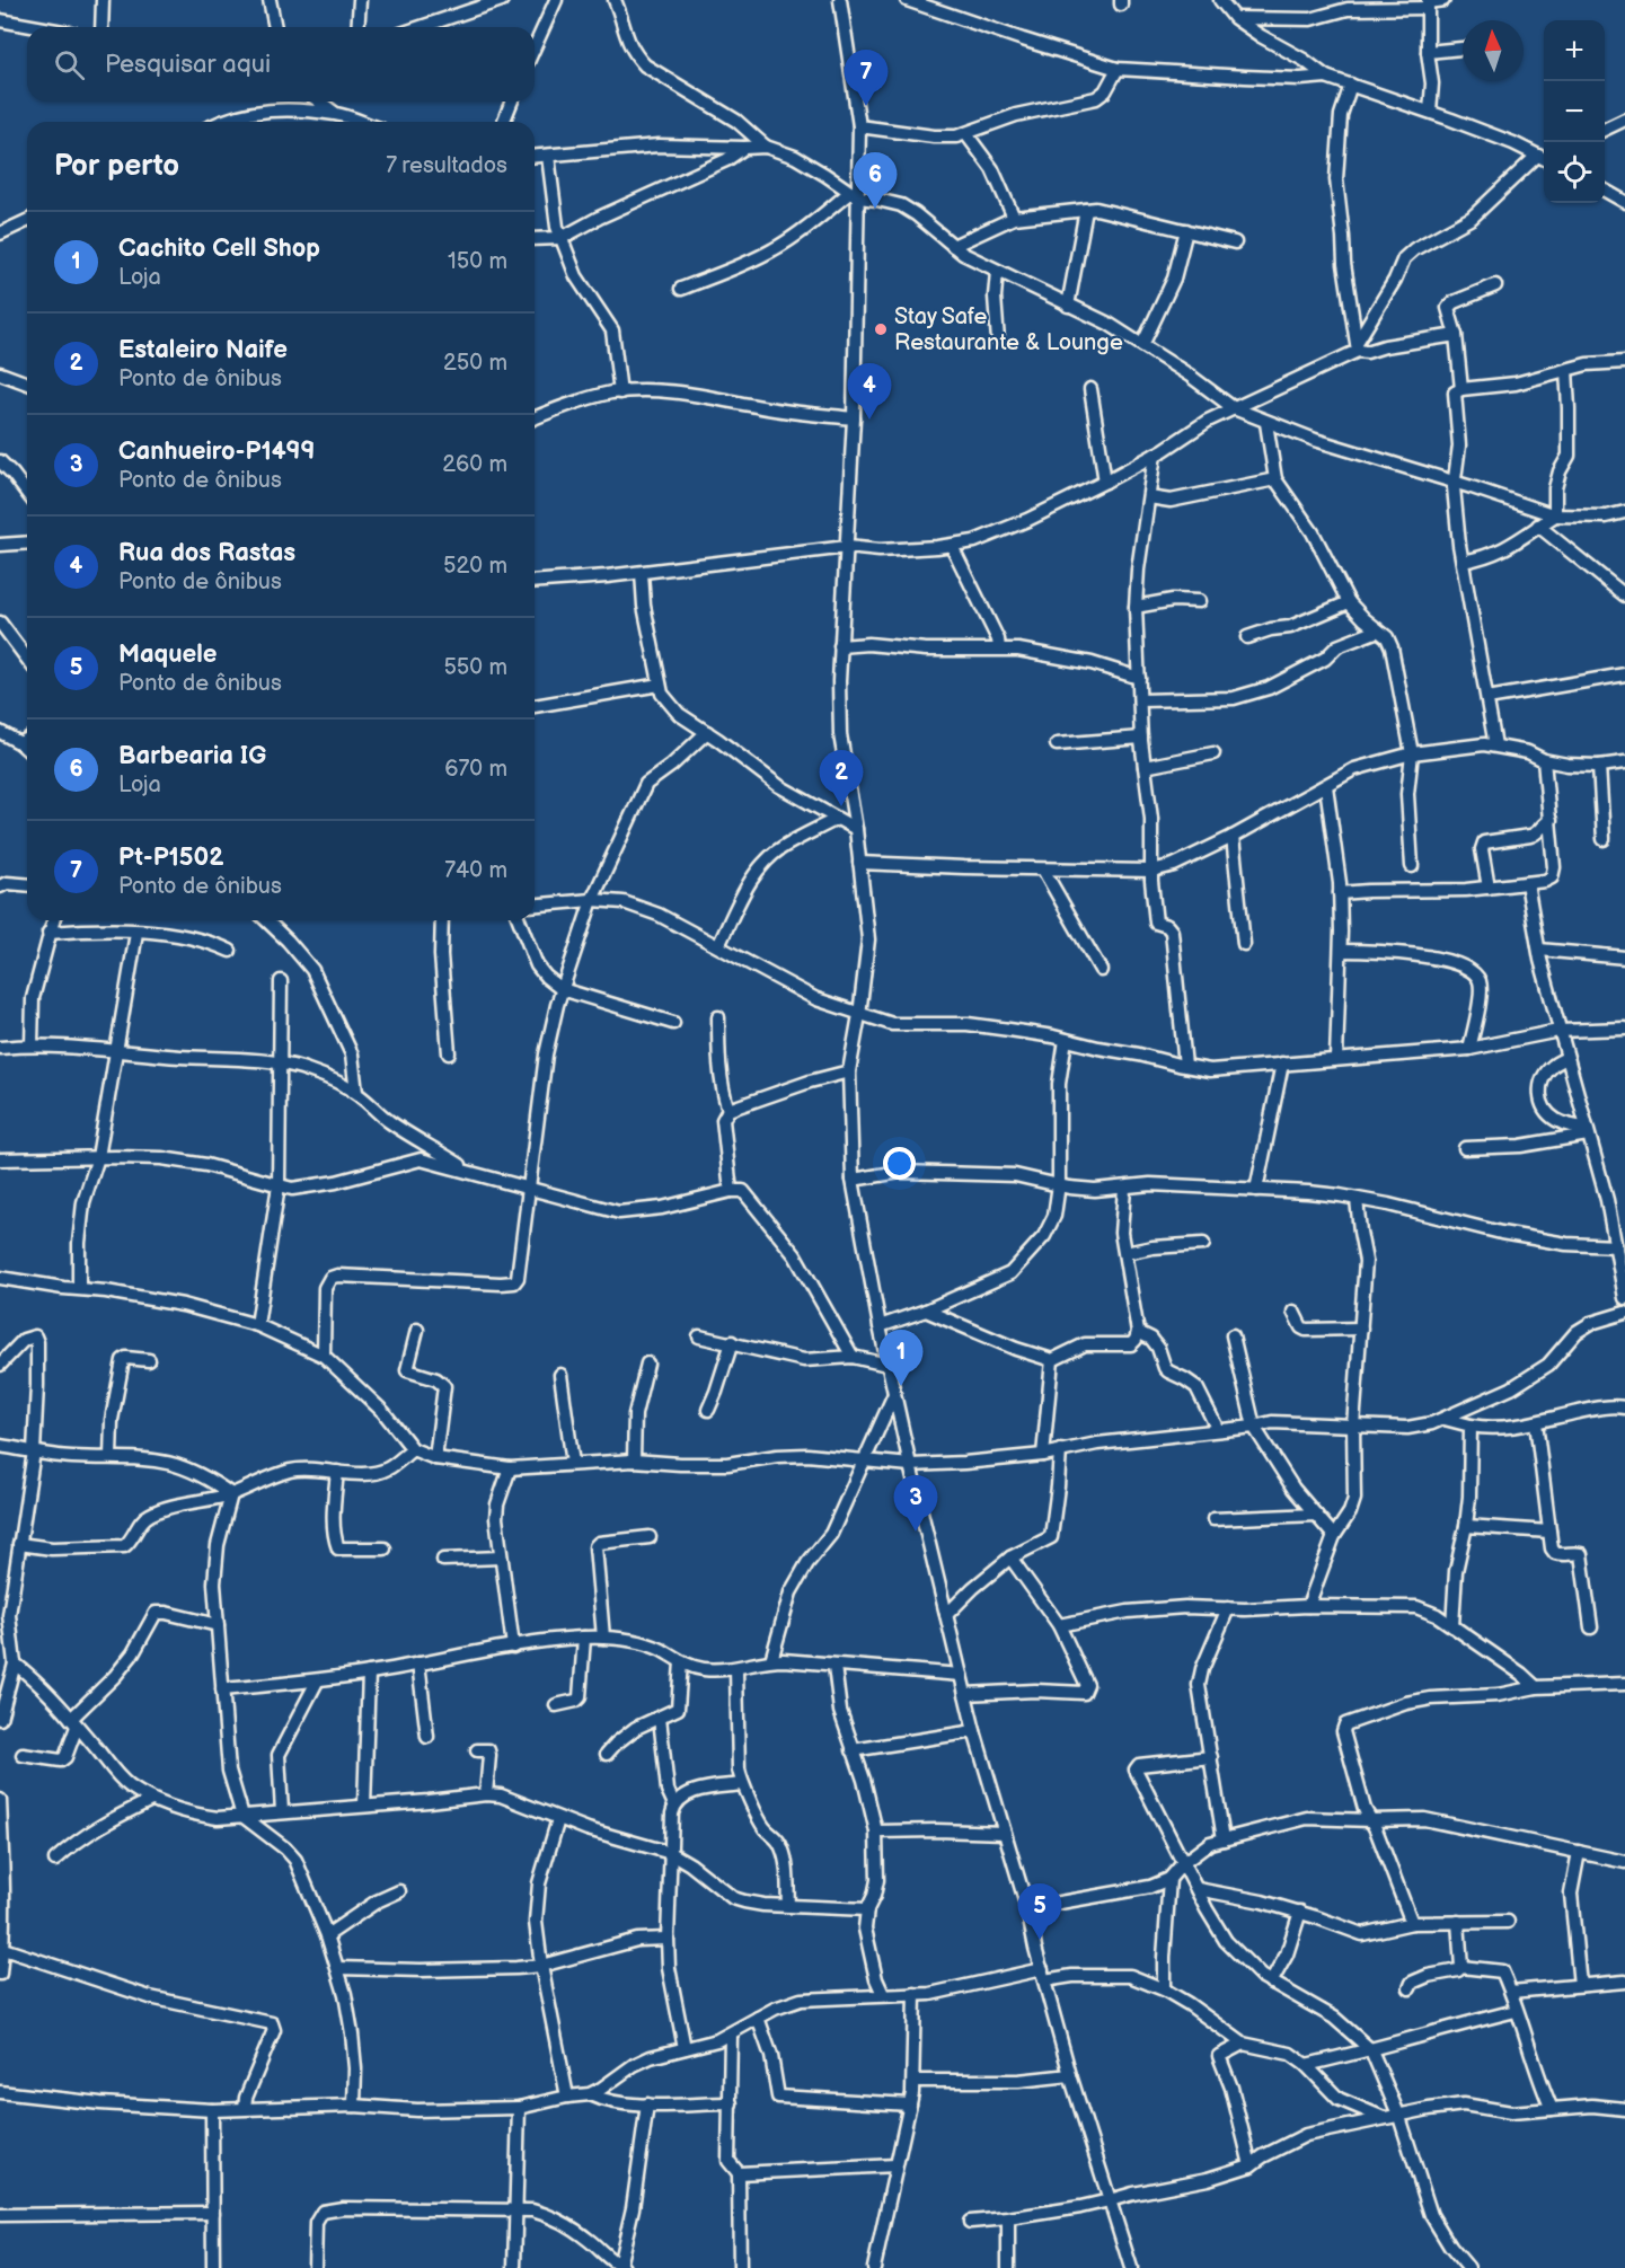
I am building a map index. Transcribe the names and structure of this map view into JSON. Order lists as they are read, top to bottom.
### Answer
{
  "places": ["Stay Safe Restaurante & Lounge"],
  "north": "top",
  "page": {
    "map_buttons": ["+", "−"],
    "search": "Pesquisar aqui",
    "pins": [
      "7",
      "6",
      "4",
      "2",
      "1",
      "3",
      "5"
    ],
    "heading": ["Por perto", "7 resultados"],
    "list": [
      {
        "mark": "1",
        "name": "Cachito Cell Shop",
        "note": "Loja",
        "value": "150 m"
      },
      {
        "mark": "2",
        "name": "Estaleiro Naife",
        "note": "Ponto de ônibus",
        "value": "250 m"
      },
      {
        "mark": "3",
        "name": "Canhueiro-P1499",
        "note": "Ponto de ônibus",
        "value": "260 m"
      },
      {
        "mark": "4",
        "name": "Rua dos Rastas",
        "note": "Ponto de ônibus",
        "value": "520 m"
      },
      {
        "mark": "5",
        "name": "Maquele",
        "note": "Ponto de ônibus",
        "value": "550 m"
      },
      {
        "mark": "6",
        "name": "Barbearia IG",
        "note": "Loja",
        "value": "670 m"
      },
      {
        "mark": "7",
        "name": "Pt-P1502",
        "note": "Ponto de ônibus",
        "value": "740 m"
      }
    ]
  }
}
